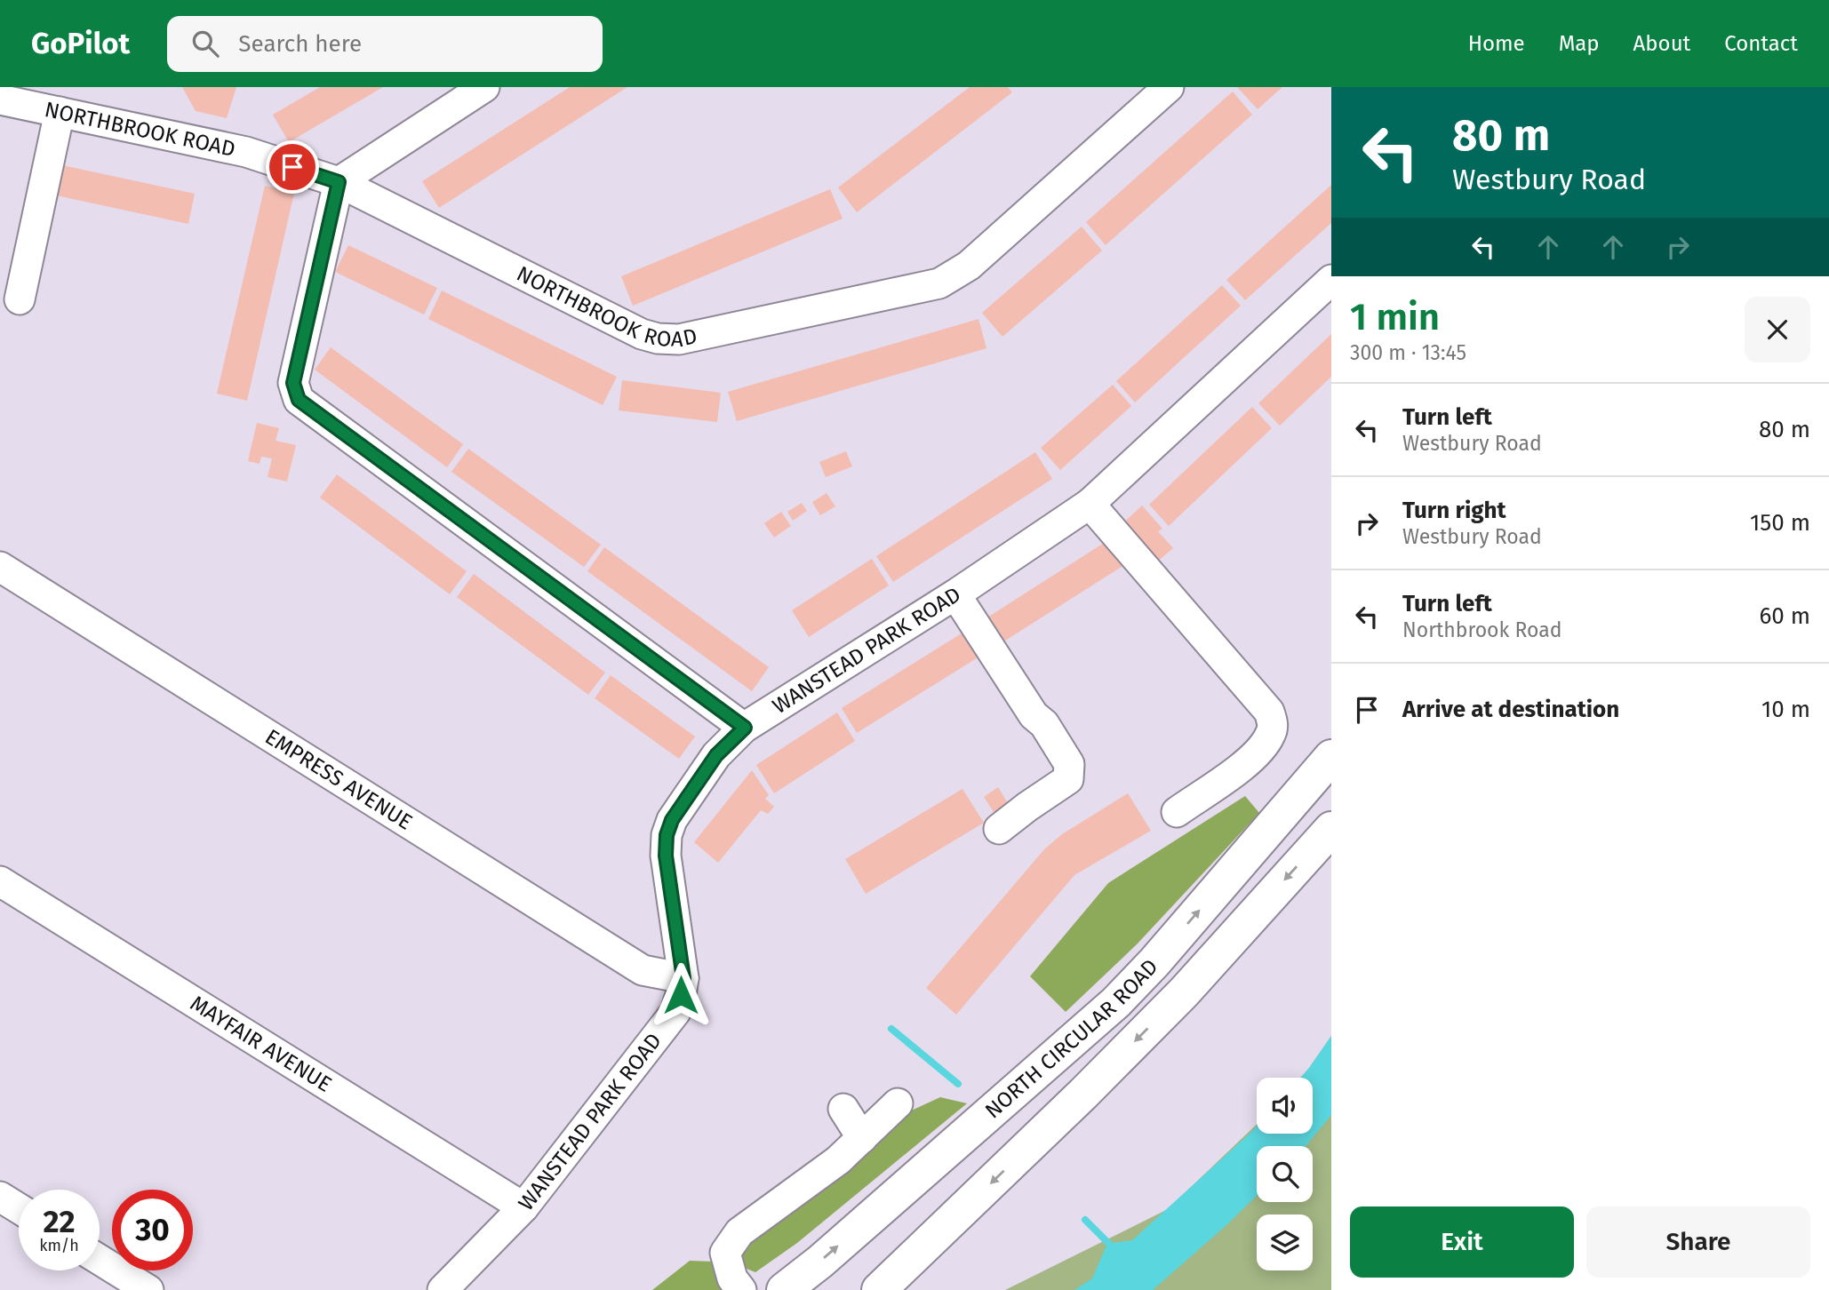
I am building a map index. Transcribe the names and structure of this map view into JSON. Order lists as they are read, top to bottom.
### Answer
{
  "streets": {
    "highway": ["NORTH CIRCULAR ROAD"],
    "street": [
      "NORTHBROOK ROAD",
      "WANSTEAD PARK ROAD",
      "EMPRESS AVENUE",
      "MAYFAIR AVENUE"
    ]
  },
  "crossings": [
    ["WANSTEAD PARK ROAD", "EMPRESS AVENUE"],
    ["WANSTEAD PARK ROAD", "MAYFAIR AVENUE"]
  ],
  "page": {
    "header": "GoPilot",
    "search": "Search here",
    "nav": [
      "Home",
      "Map",
      "About",
      "Contact"
    ],
    "turn": ["80 m", "Westbury Road"],
    "heading": ["1 min", "300 m · 13:45"],
    "list": [
      {
        "name": "Turn left",
        "note": "Westbury Road",
        "value": "80 m"
      },
      {
        "name": "Turn right",
        "note": "Westbury Road",
        "value": "150 m"
      },
      {
        "name": "Turn left",
        "note": "Northbrook Road",
        "value": "60 m"
      },
      {
        "name": "Arrive at destination",
        "value": "10 m"
      }
    ],
    "speed": "22 km/h",
    "limit": "30",
    "buttons": ["Exit", "Share"]
  }
}
